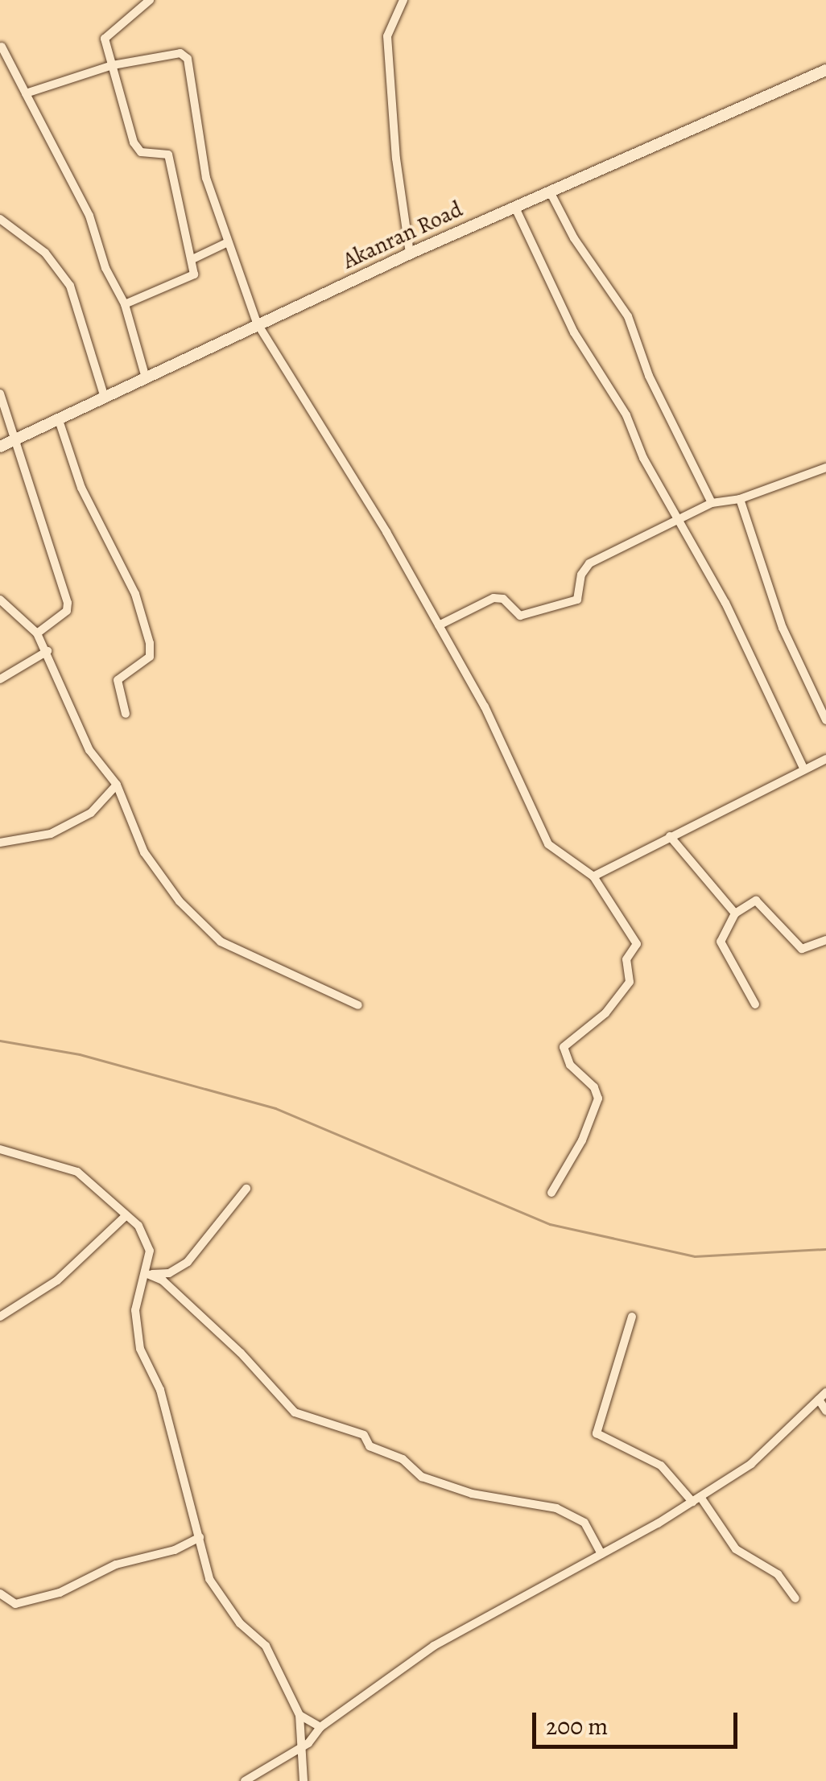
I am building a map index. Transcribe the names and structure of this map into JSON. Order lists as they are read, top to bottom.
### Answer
{
  "streets": {
    "main road": ["Akanran Road"]
  },
  "scale_bar": "200 m"
}
